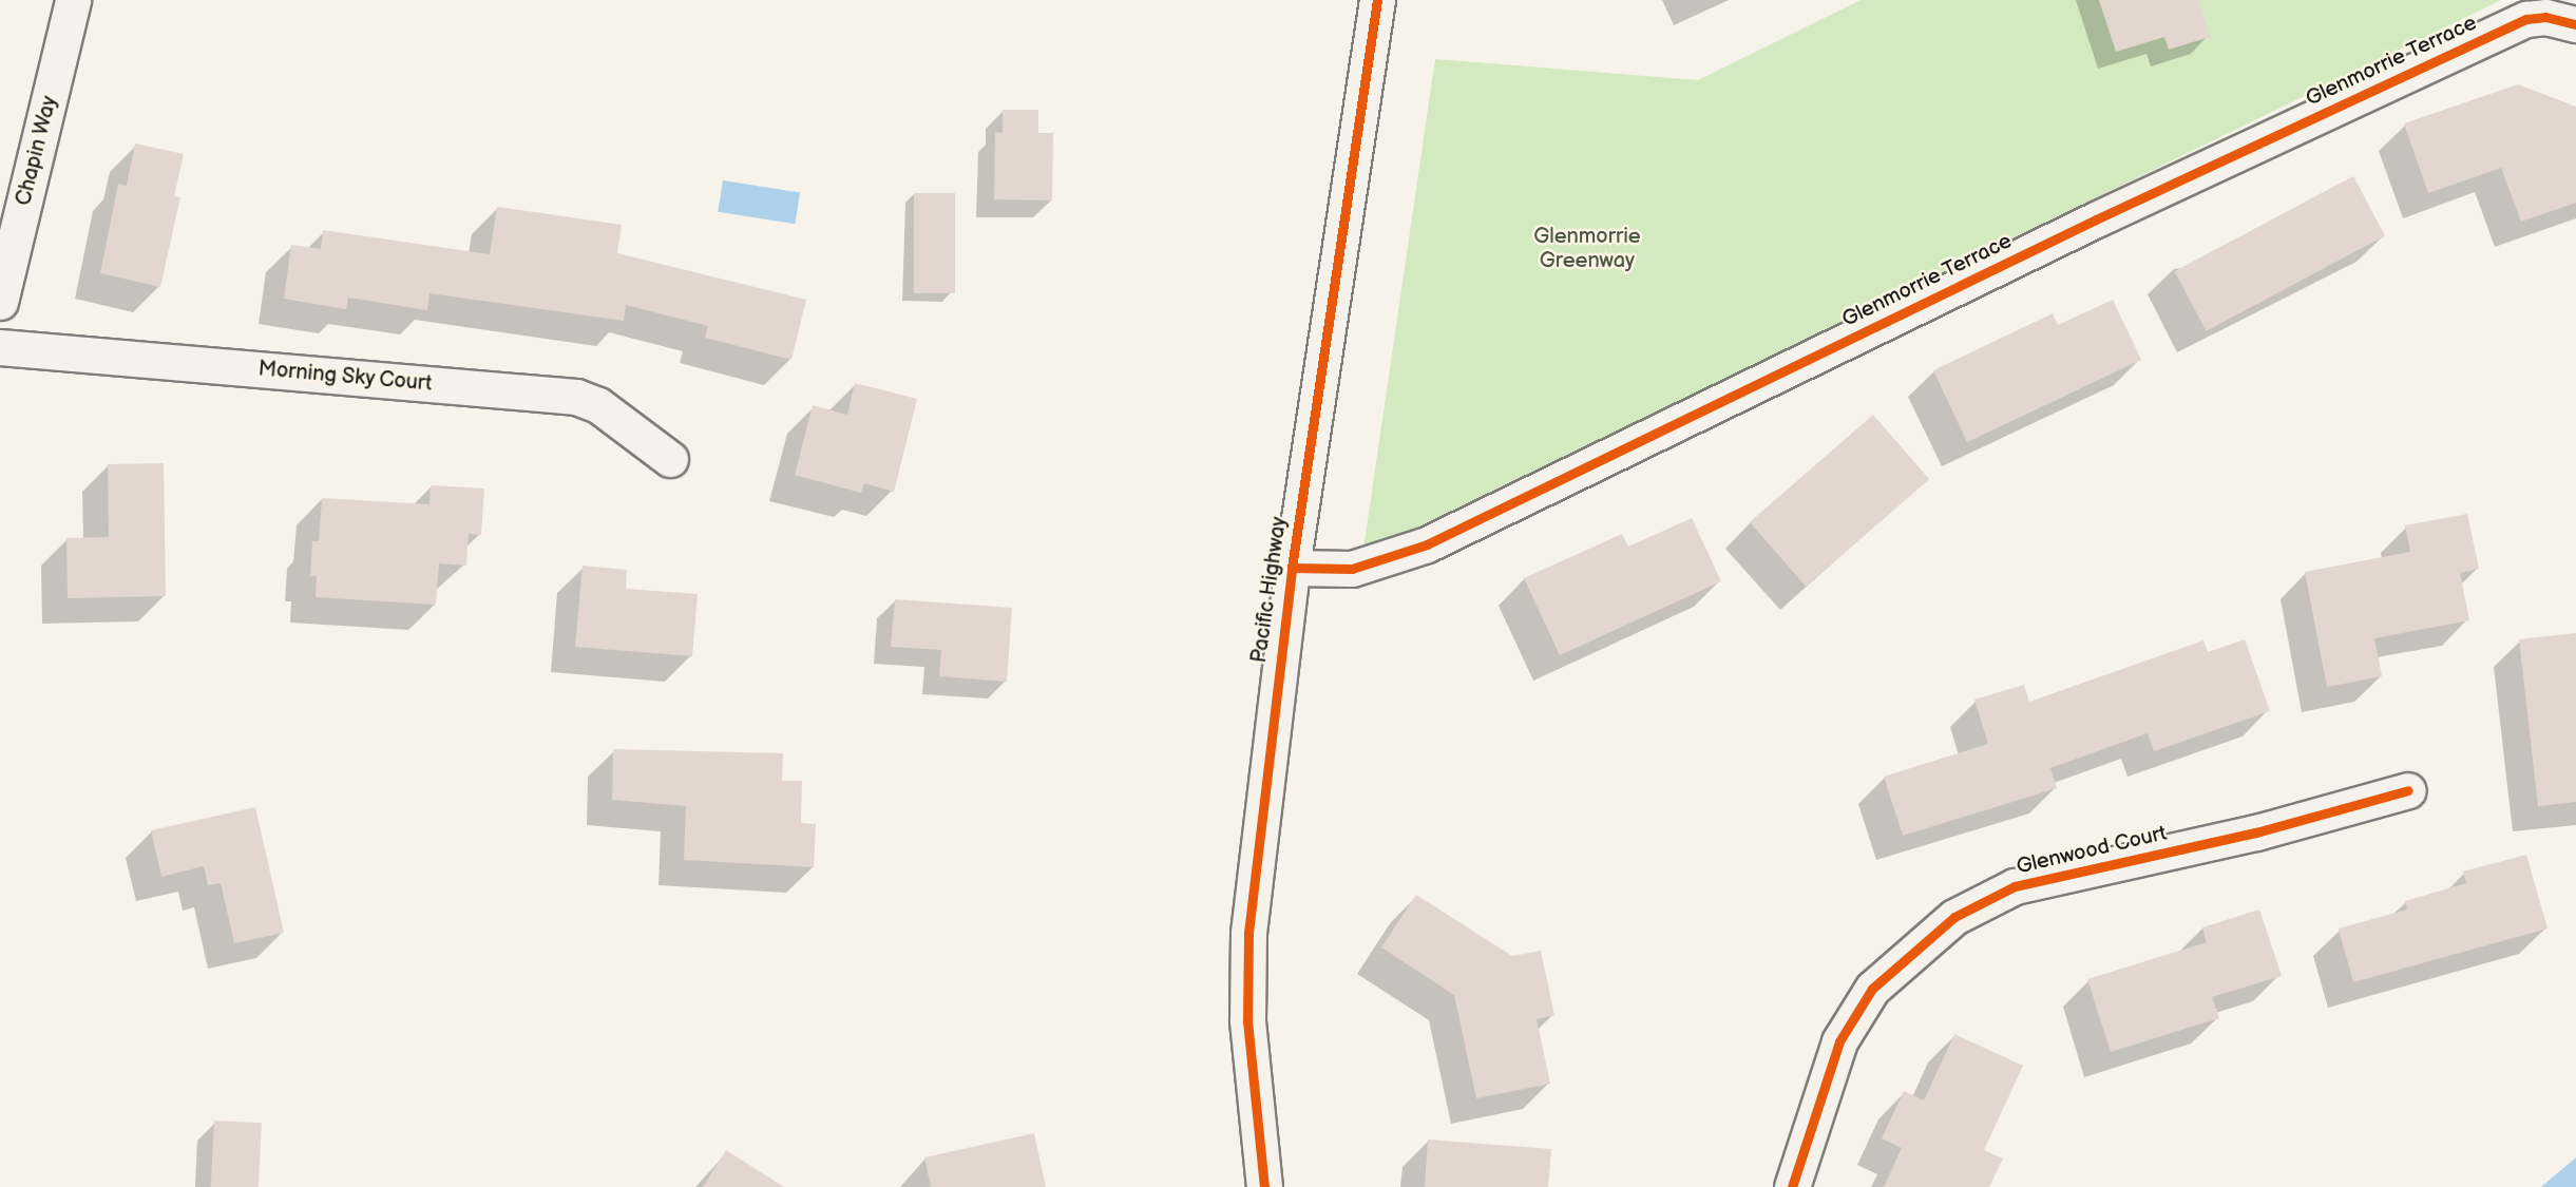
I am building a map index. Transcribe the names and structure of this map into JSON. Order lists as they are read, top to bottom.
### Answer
{
  "streets": {
    "street": [
      "Glenmorrie Terrace",
      "Chapin Way",
      "Morning Sky Court",
      "Pacific Highway",
      "Glenwood Court"
    ]
  },
  "crossings": [
    ["Glenmorrie Terrace", "Pacific Highway"]
  ],
  "parks": ["Glenmorrie Greenway"]
}
